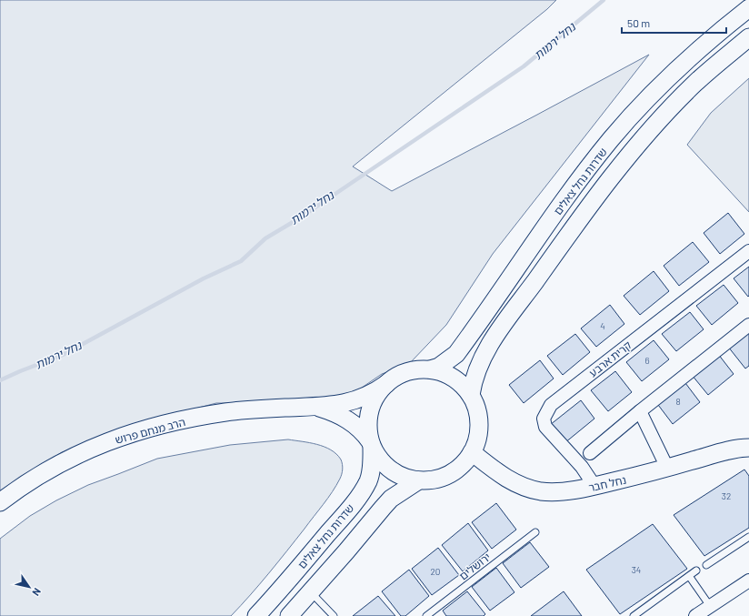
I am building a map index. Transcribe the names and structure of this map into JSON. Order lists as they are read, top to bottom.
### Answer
{
  "streets": {
    "main road": ["שדרות נחל צאלים", "הרב מנחם פרוש", "נחל חבר"],
    "street": ["קרית ארבע"],
    "lane": ["ירושלים"]
  },
  "crossings": [
    ["שדרות נחל צאלים", "הרב מנחם פרוש"],
    ["שדרות נחל צאלים", "נחל חבר"],
    ["קרית ארבע", "נחל חבר"],
    ["הרב מנחם פרוש", "נחל חבר"]
  ],
  "water": ["נחל ירמות"],
  "house_numbers": [
    "4",
    "6",
    "8",
    "32",
    "34",
    "20"
  ],
  "scale_bar": "50 m",
  "north": "bottom right"
}
